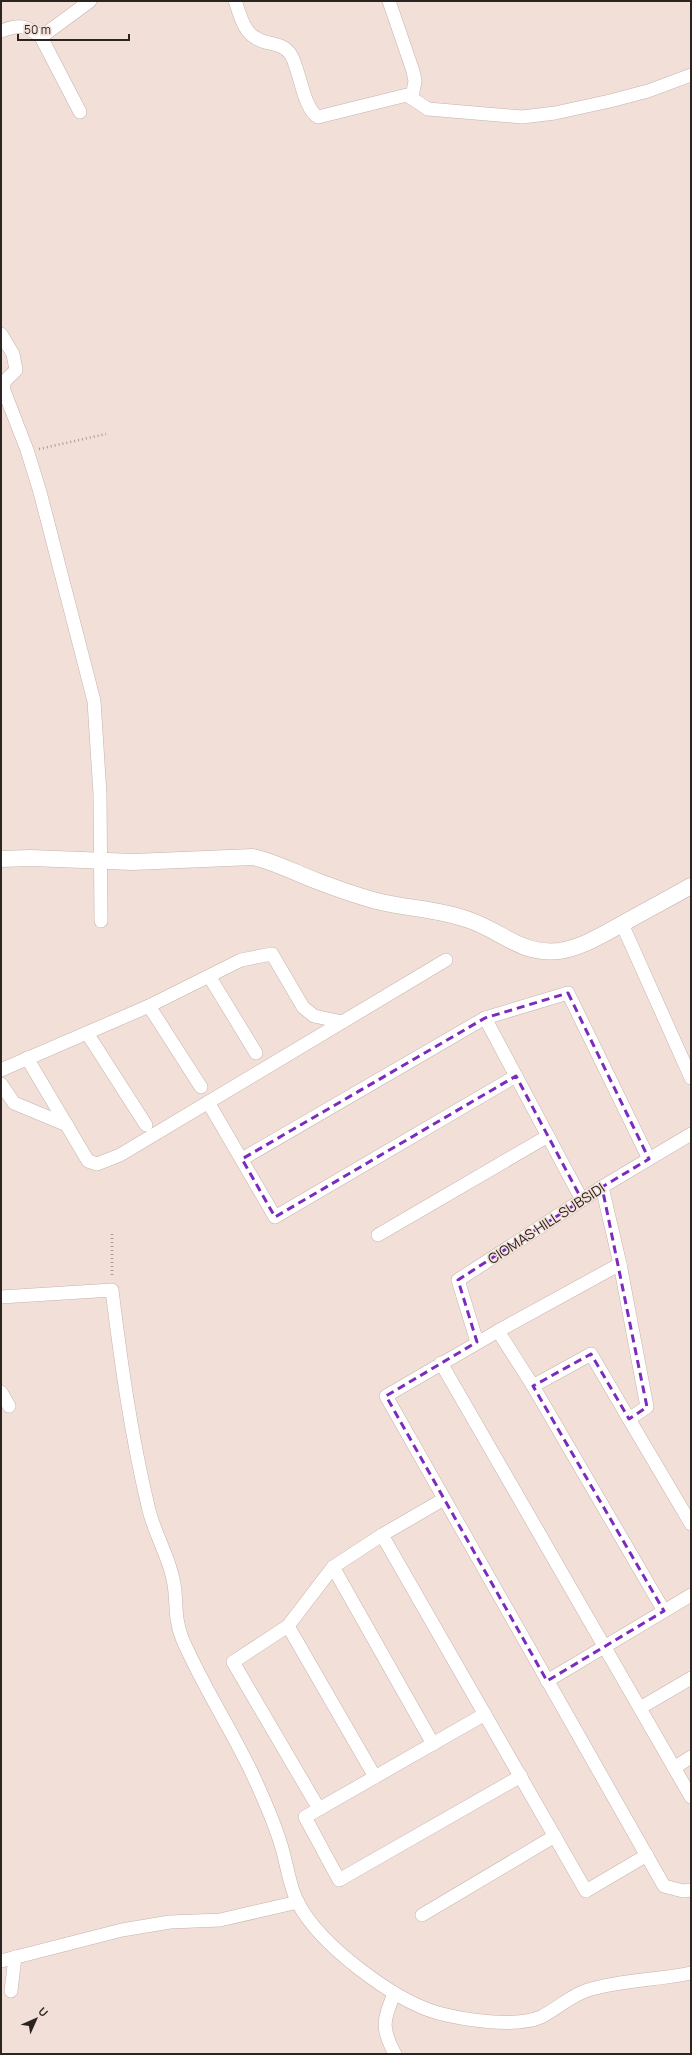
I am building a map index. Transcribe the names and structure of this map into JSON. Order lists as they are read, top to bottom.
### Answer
{
  "streets": {
    "street": ["CIOMAS HILL SUBSIDI"]
  },
  "scale_bar": "50 m",
  "north": "top right"
}
